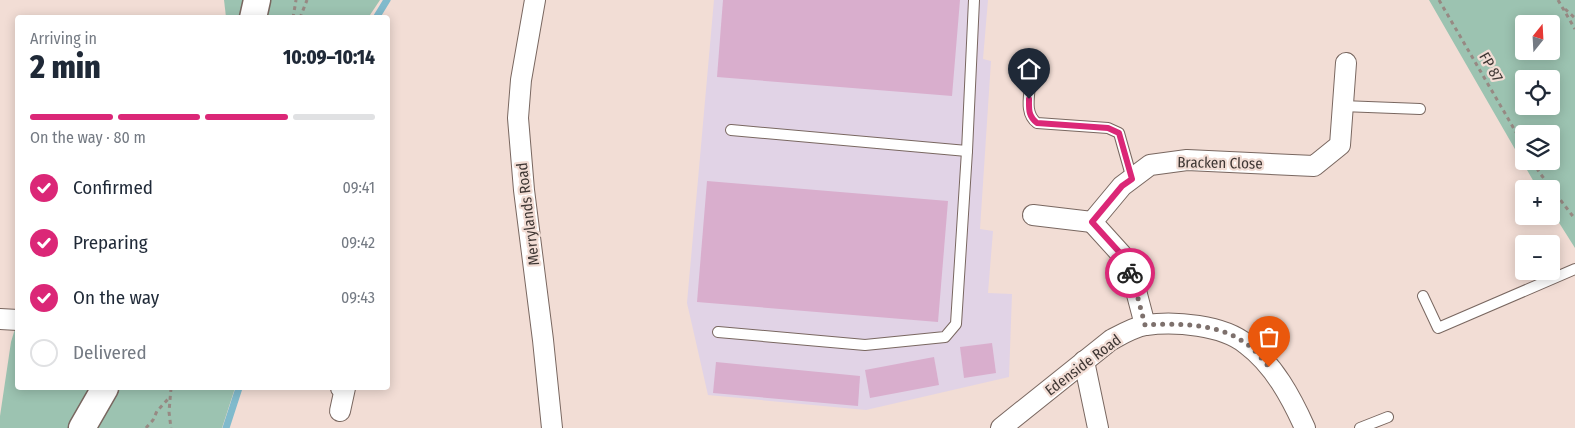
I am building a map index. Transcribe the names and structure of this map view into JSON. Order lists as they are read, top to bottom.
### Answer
{
  "streets": {
    "street": ["Bracken Close", "Merrylands Road", "Edenside Road"],
    "path": ["FP 87"]
  },
  "north": "top",
  "page": {
    "map_buttons": ["+", "−"],
    "heading": ["2 min", "Arriving in", "10:09–10:14"],
    "bar": "On the way · 80 m",
    "list": [
      ["Confirmed", "09:41"],
      ["Preparing", "09:42"],
      ["On the way", "09:43"],
      "Delivered"
    ]
  }
}
